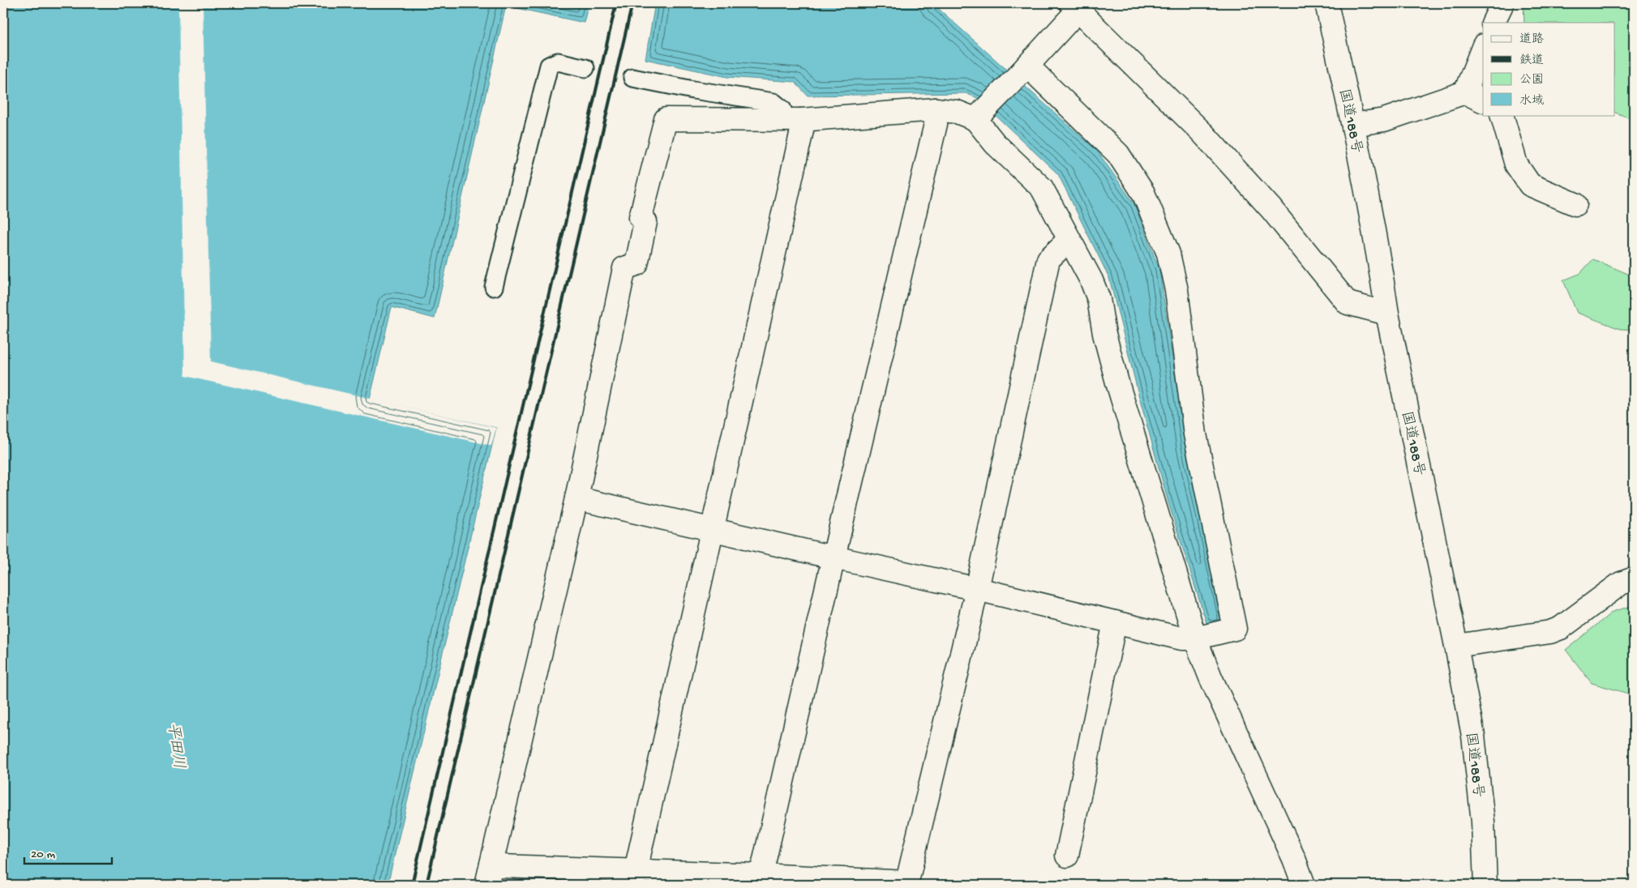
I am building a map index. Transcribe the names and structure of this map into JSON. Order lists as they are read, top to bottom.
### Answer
{
  "streets": {
    "main road": ["国道188号"]
  },
  "water": ["平田川"],
  "legend": [
    "道路",
    "鉄道",
    "公園",
    "水域"
  ],
  "scale_bar": "20 m"
}
